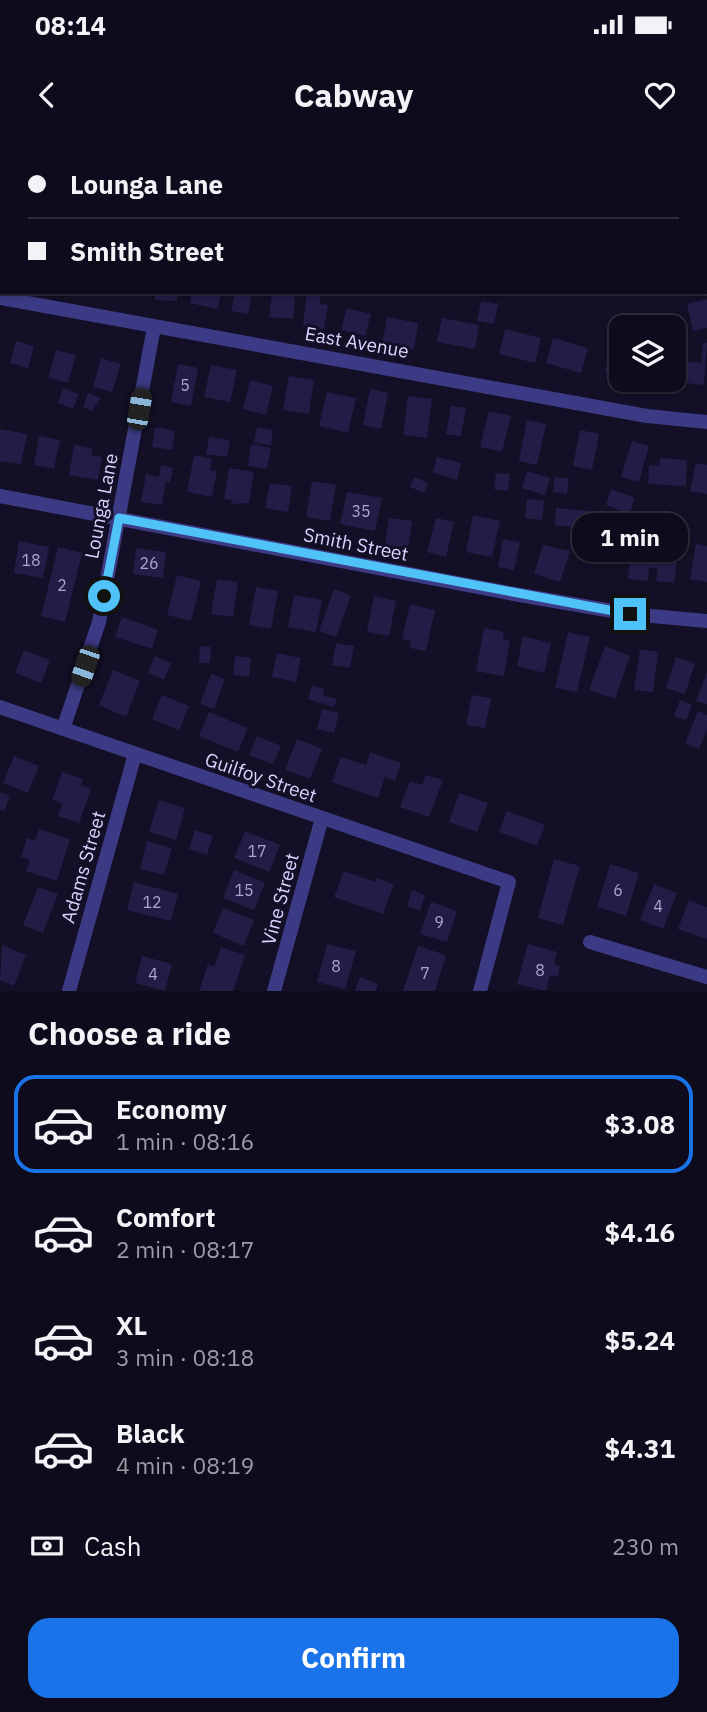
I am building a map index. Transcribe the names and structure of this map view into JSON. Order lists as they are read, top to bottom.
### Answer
{
  "streets": {
    "street": [
      "East Avenue",
      "Lounga Lane",
      "Smith Street",
      "Guilfoy Street",
      "Adams Street",
      "Vine Street"
    ]
  },
  "crossings": [
    ["East Avenue", "Lounga Lane"],
    ["Lounga Lane", "Smith Street"],
    ["Lounga Lane", "Guilfoy Street"],
    ["Guilfoy Street", "Adams Street"],
    ["Guilfoy Street", "Vine Street"]
  ],
  "house_numbers": [
    "5",
    "35",
    "18",
    "26",
    "2",
    "17",
    "15",
    "6",
    "12",
    "4",
    "9",
    "8",
    "8",
    "7",
    "4"
  ],
  "page": {
    "status": "08:14",
    "header": "Cabway",
    "banner": ["Lounga Lane", "Smith Street"],
    "bubble": "1 min",
    "heading": "Choose a ride",
    "list": [
      {
        "name": "Economy",
        "note": "1 min · 08:16",
        "value": "$3.08"
      },
      {
        "name": "Comfort",
        "note": "2 min · 08:17",
        "value": "$4.16"
      },
      {
        "name": "XL",
        "note": "3 min · 08:18",
        "value": "$5.24"
      },
      {
        "name": "Black",
        "note": "4 min · 08:19",
        "value": "$4.31"
      }
    ],
    "pay": ["Cash", "230 m"],
    "buttons": "Confirm"
  }
}
